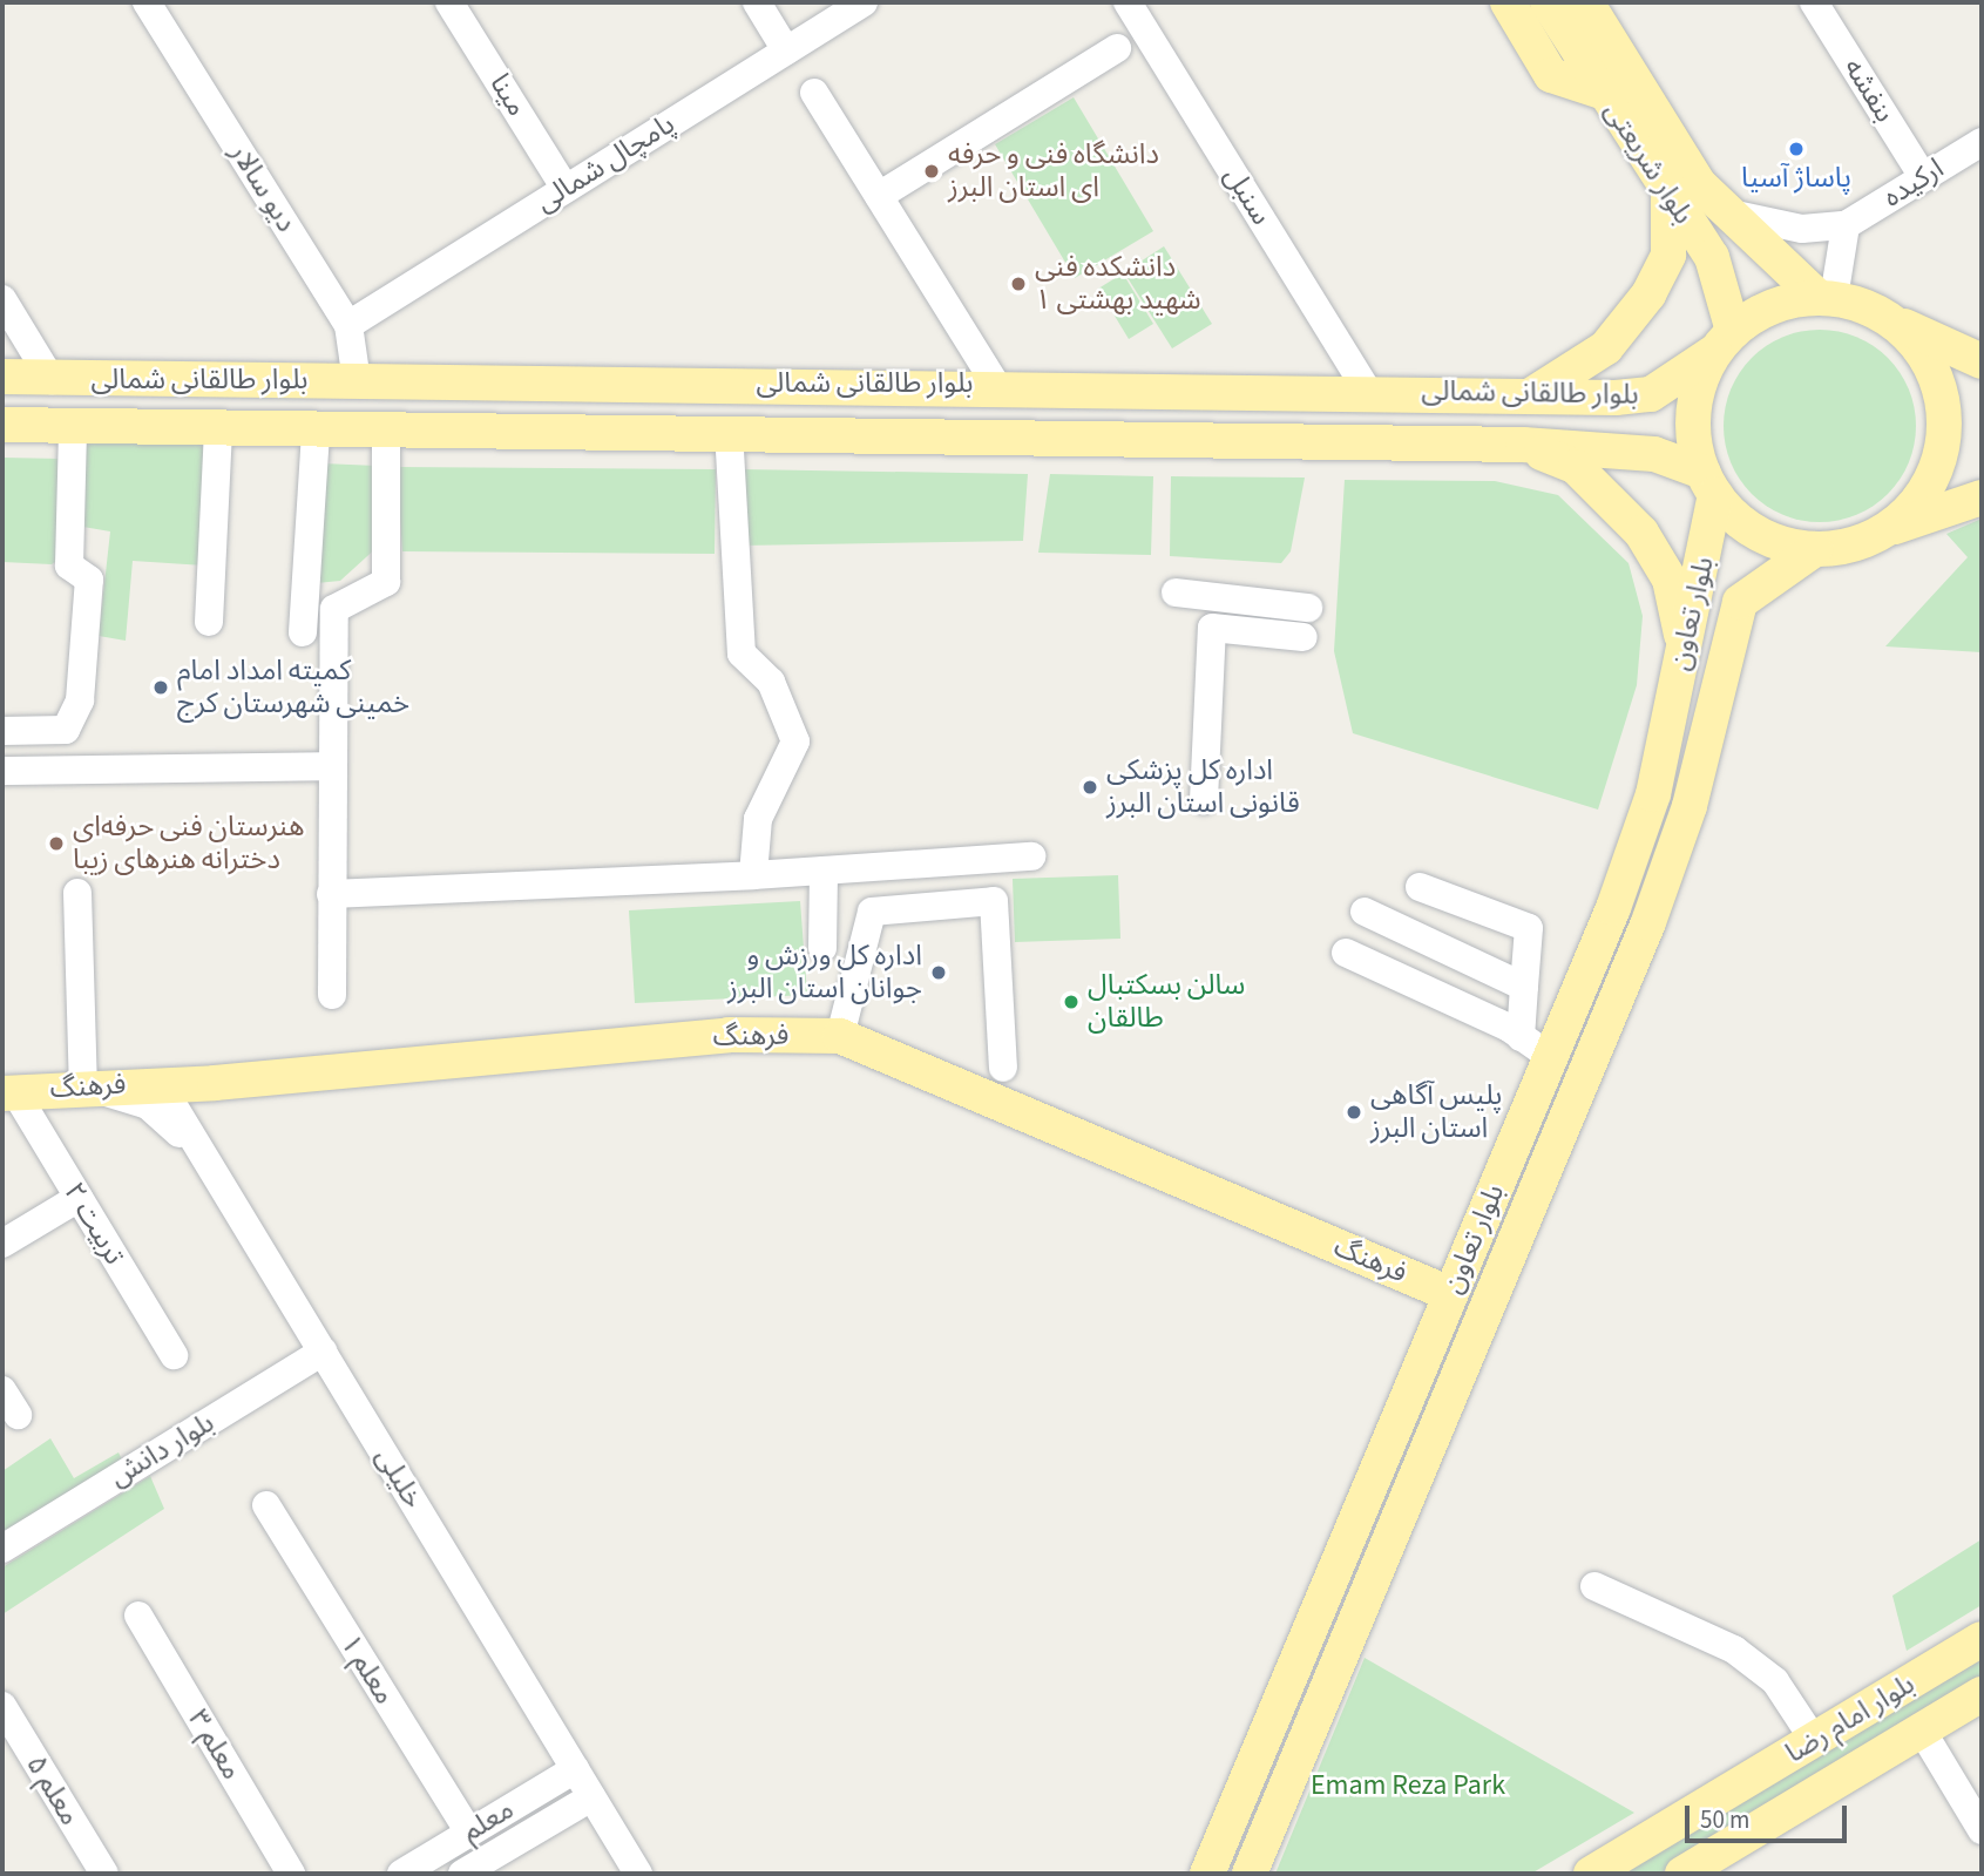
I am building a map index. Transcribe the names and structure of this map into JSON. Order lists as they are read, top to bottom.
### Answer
{
  "streets": {
    "main road": [
      "بلوار شریعتی",
      "بلوار طالقانی شمالی",
      "بلوار تعاون",
      "فرهنگ",
      "بلوار امام رضا"
    ],
    "street": [
      "بنفشه",
      "مینا",
      "پامچال شمالی",
      "ارکیده",
      "دیو سالار",
      "سنبل",
      "تربیت ۲",
      "بلوار دانش",
      "خلیلی",
      "معلم ۱",
      "معلم ۳",
      "معلم ۵",
      "معلم"
    ]
  },
  "crossings": [
    ["بنفشه", "ارکیده"],
    ["مینا", "پامچال شمالی"],
    ["پامچال شمالی", "دیو سالار"],
    ["بلوار شریعتی", "ارکیده"],
    ["بلوار شریعتی", "بلوار طالقانی شمالی"],
    ["بلوار شریعتی", "بلوار تعاون"],
    ["دیو سالار", "بلوار طالقانی شمالی"],
    ["سنبل", "بلوار طالقانی شمالی"],
    ["بلوار طالقانی شمالی", "بلوار تعاون"],
    ["بلوار تعاون", "فرهنگ"],
    ["فرهنگ", "تربیت ۲"],
    ["فرهنگ", "خلیلی"],
    ["بلوار دانش", "خلیلی"],
    ["خلیلی", "معلم"],
    ["معلم ۱", "معلم"]
  ],
  "parks": ["Emam Reza Park"],
  "places": [
    "پاساژ آسیا",
    "دانشگاه فنی و حرفه ای استان البرز",
    "دانشکده فنی شهید بهشتی ۱",
    "کمیته امداد امام خمینی شهرستان کرج",
    "اداره کل پزشکی قانونی استان البرز",
    "هنرستان فنی حرفه‌ای دخترانه هنرهای زیبا",
    "اداره کل ورزش و جوانان استان البرز",
    "سالن بسکتبال طالقان",
    "پلیس آگاهی استان البرز"
  ],
  "scale_bar": "50 m"
}
